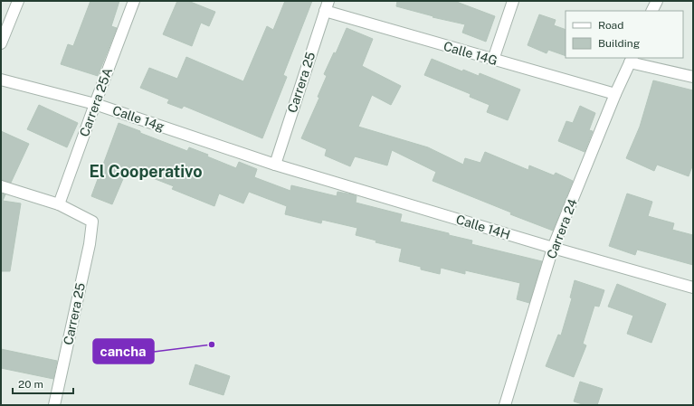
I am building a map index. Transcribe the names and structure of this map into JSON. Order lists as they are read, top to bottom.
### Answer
{
  "streets": {
    "street": [
      "Calle 14G",
      "Carrera 25",
      "Carrera 25A",
      "Calle 14g",
      "Calle 14H",
      "Carrera 24"
    ]
  },
  "crossings": [
    ["Calle 14G", "Carrera 25"],
    ["Calle 14G", "Carrera 24"],
    ["Carrera 25", "Carrera 25A"],
    ["Carrera 25", "Calle 14g"],
    ["Carrera 25", "Calle 14H"],
    ["Carrera 25A", "Calle 14g"],
    ["Calle 14g", "Calle 14H"],
    ["Calle 14H", "Carrera 24"]
  ],
  "districts": ["El Cooperativo"],
  "places": ["cancha"],
  "legend": ["Road", "Building"],
  "scale_bar": "20 m"
}
